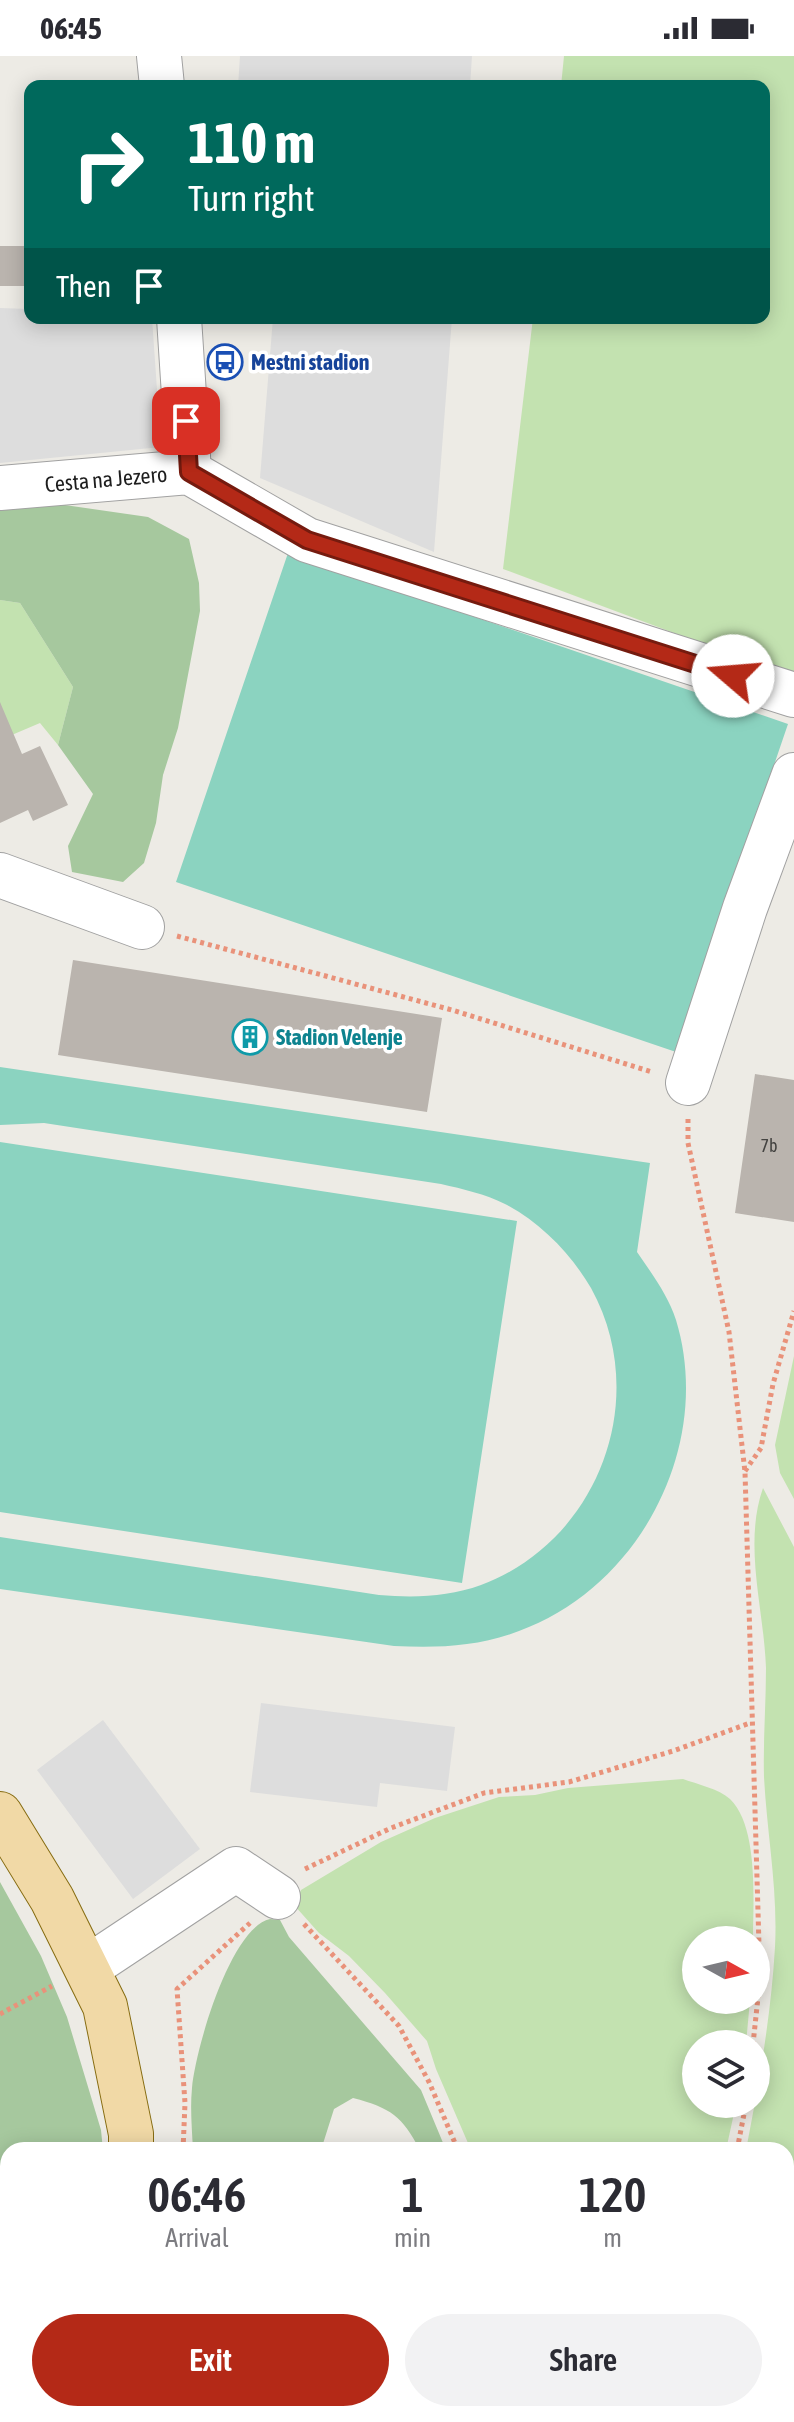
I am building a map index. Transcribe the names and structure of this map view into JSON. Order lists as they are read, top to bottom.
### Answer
{
  "streets": {
    "street": ["Cesta na Jezero"]
  },
  "places": {
    "bus stop": ["Mestni stadion"],
    "building": ["Stadion Velenje"]
  },
  "house_numbers": ["7b"],
  "north": "right",
  "page": {
    "status": "06:45",
    "turn": ["110 m", "Turn right"],
    "then": "Then",
    "eta": [
      "06:46",
      "Arrival",
      "1",
      "min",
      "120",
      "m"
    ],
    "buttons": ["Exit", "Share"]
  }
}
